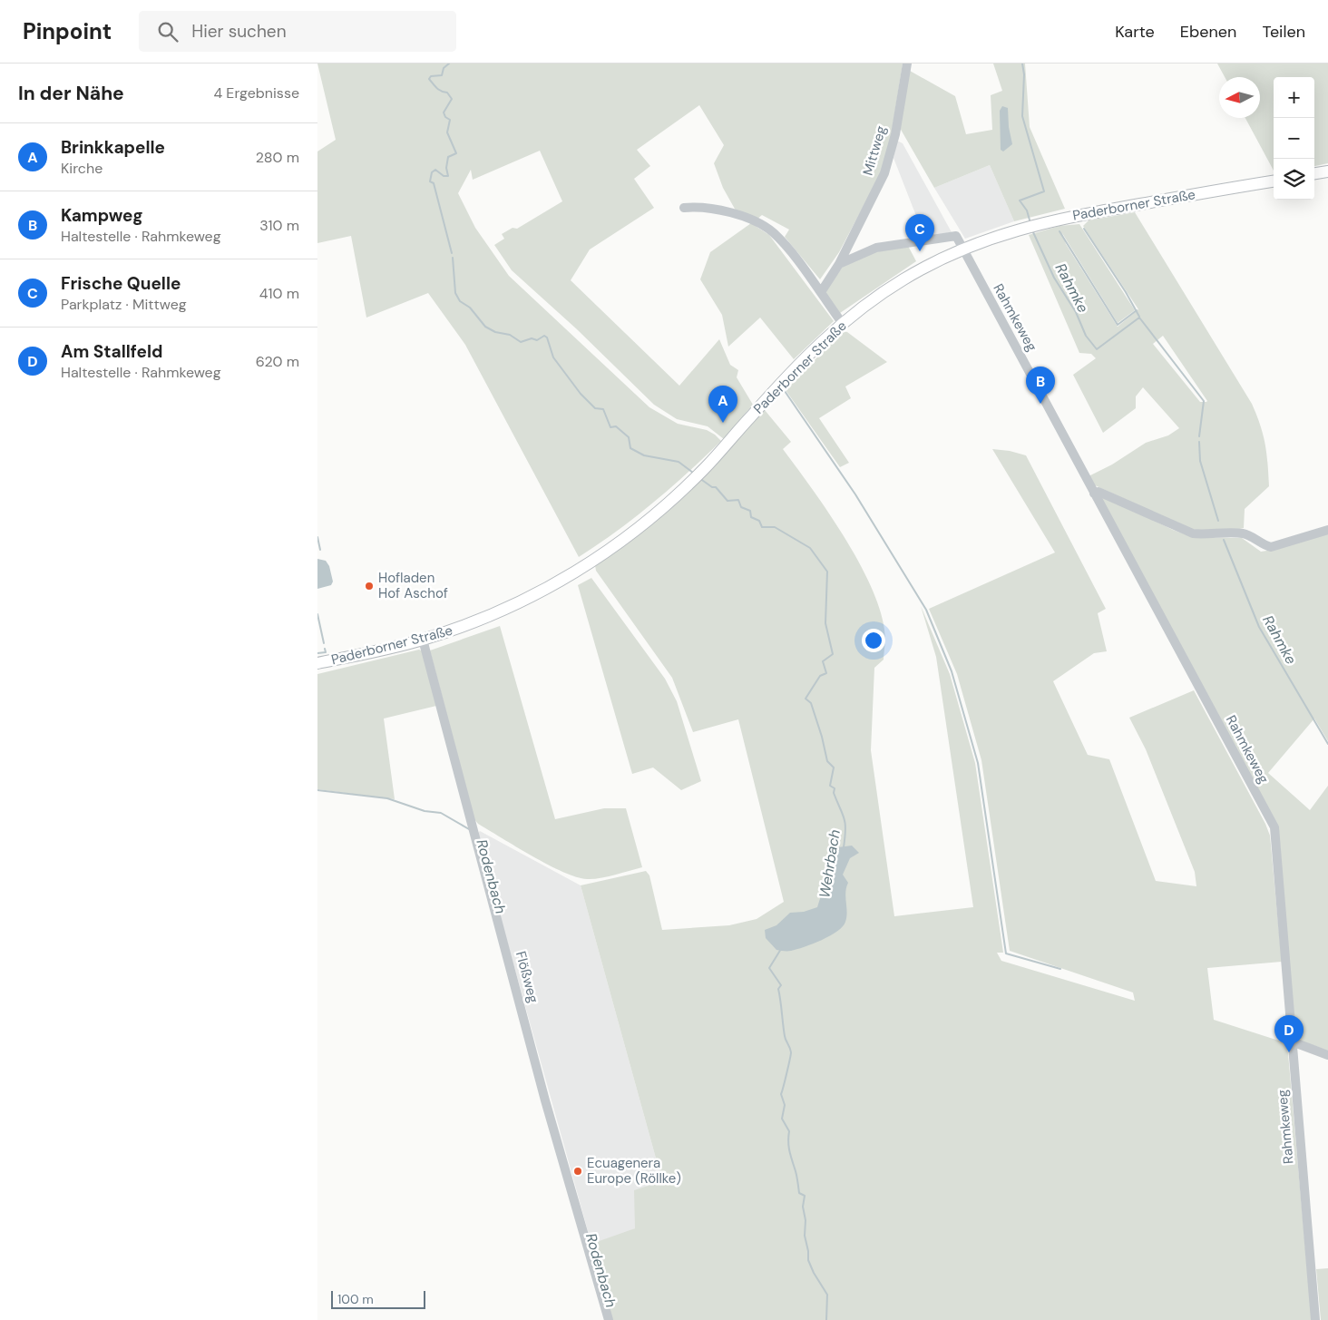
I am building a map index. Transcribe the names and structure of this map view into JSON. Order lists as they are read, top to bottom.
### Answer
{
  "streets": {
    "main road": ["Paderborner Straße"],
    "street": ["Mittweg", "Rahmkeweg", "Flößweg"]
  },
  "crossings": [
    ["Paderborner Straße", "Rahmkeweg"],
    ["Paderborner Straße", "Flößweg"]
  ],
  "water": ["Rahmke", "Wehrbach", "Rodenbach"],
  "places": ["Hofladen Hof Aschof", "Ecuagenera Europe (Röllke)"],
  "scale_bar": "100 m",
  "north": "left",
  "page": {
    "header": "Pinpoint",
    "search": "Hier suchen",
    "nav": ["Karte", "Ebenen", "Teilen"],
    "heading": ["In der Nähe", "4 Ergebnisse"],
    "map_buttons": ["+", "−"],
    "list": [
      {
        "mark": "A",
        "name": "Brinkkapelle",
        "note": "Kirche",
        "value": "280 m"
      },
      {
        "mark": "B",
        "name": "Kampweg",
        "note": "Haltestelle · Rahmkeweg",
        "value": "310 m"
      },
      {
        "mark": "C",
        "name": "Frische Quelle",
        "note": "Parkplatz · Mittweg",
        "value": "410 m"
      },
      {
        "mark": "D",
        "name": "Am Stallfeld",
        "note": "Haltestelle · Rahmkeweg",
        "value": "620 m"
      }
    ],
    "pins": [
      "C",
      "B",
      "A",
      "D"
    ],
    "scale": "100 m"
  }
}
